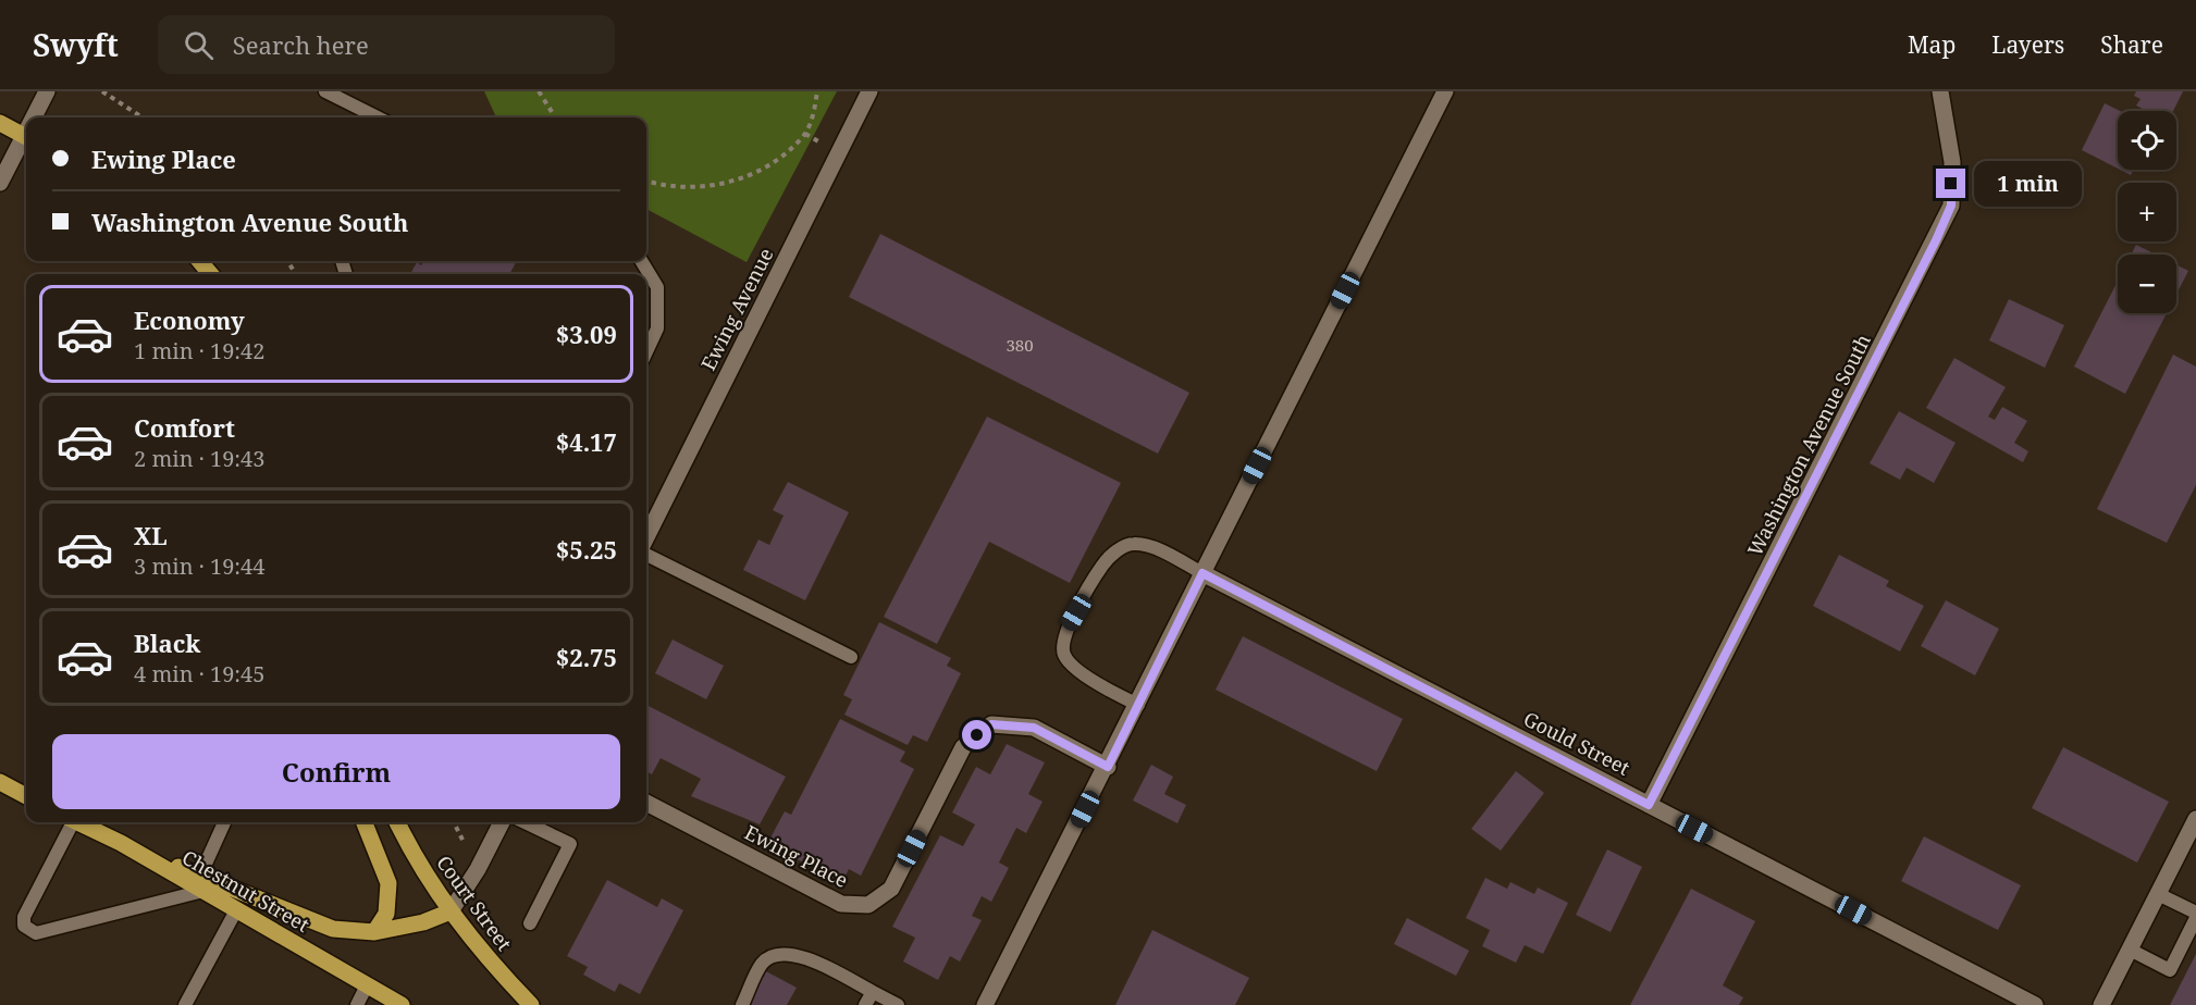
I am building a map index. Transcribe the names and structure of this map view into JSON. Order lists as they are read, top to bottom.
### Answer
{
  "streets": {
    "main road": ["Chestnut Street", "Court Street"],
    "street": [
      "Ewing Avenue",
      "Washington Avenue South",
      "Gould Street",
      "Ewing Place"
    ]
  },
  "crossings": [
    ["Washington Avenue South", "Gould Street"]
  ],
  "house_numbers": ["380"],
  "page": {
    "header": "Swyft",
    "search": "Search here",
    "nav": ["Map", "Layers", "Share"],
    "map_buttons": ["+", "−"],
    "banner": ["Ewing Place", "Washington Avenue South"],
    "bubble": "1 min",
    "list": [
      {
        "name": "Economy",
        "note": "1 min · 19:42",
        "value": "$3.09"
      },
      {
        "name": "Comfort",
        "note": "2 min · 19:43",
        "value": "$4.17"
      },
      {
        "name": "XL",
        "note": "3 min · 19:44",
        "value": "$5.25"
      },
      {
        "name": "Black",
        "note": "4 min · 19:45",
        "value": "$2.75"
      }
    ],
    "buttons": "Confirm"
  }
}
